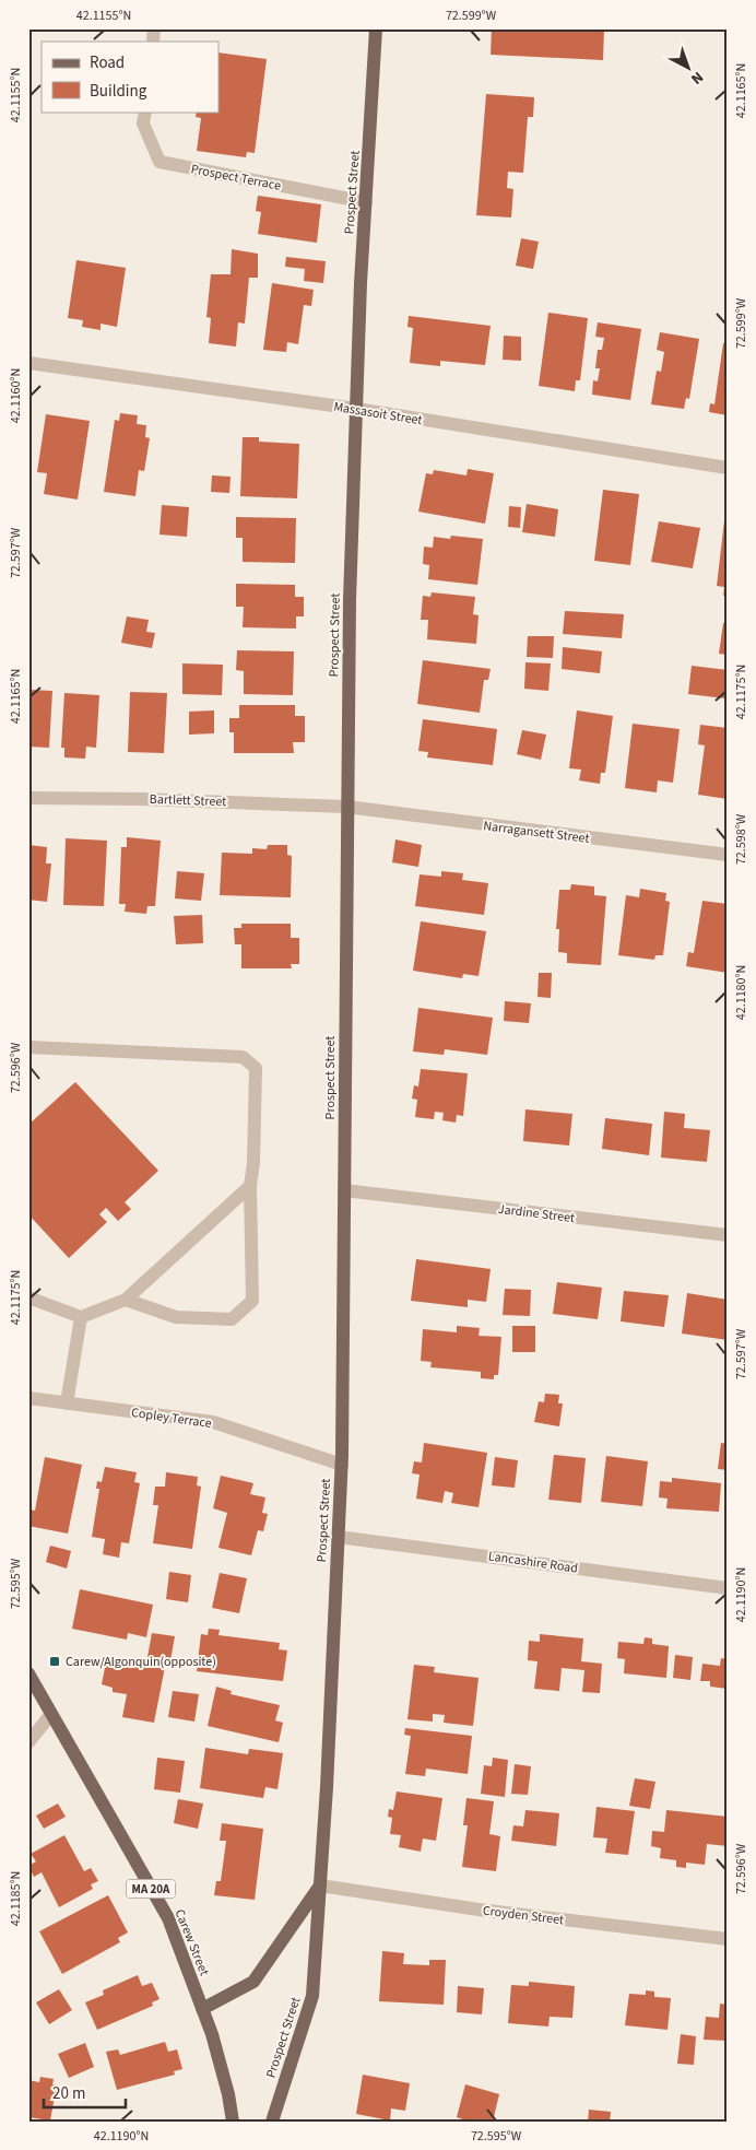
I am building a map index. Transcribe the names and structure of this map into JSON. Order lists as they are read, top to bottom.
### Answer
{
  "streets": {
    "main road": ["Prospect Street", "MA 20A", "Carew Street"],
    "street": [
      "Prospect Terrace",
      "Massasoit Street",
      "Bartlett Street",
      "Narragansett Street",
      "Jardine Street",
      "Copley Terrace",
      "Lancashire Road",
      "Croyden Street"
    ]
  },
  "crossings": [
    ["Prospect Terrace", "Prospect Street"],
    ["Prospect Street", "Massasoit Street"],
    ["Prospect Street", "Bartlett Street"],
    ["Prospect Street", "Narragansett Street"],
    ["Prospect Street", "Jardine Street"],
    ["Prospect Street", "Copley Terrace"],
    ["Prospect Street", "Lancashire Road"],
    ["Prospect Street", "Croyden Street"],
    ["Bartlett Street", "Narragansett Street"]
  ],
  "places": {
    "transit": ["Carew/Algonquin(opposite)"]
  },
  "legend": ["Road", "Building"],
  "scale_bar": "20 m",
  "north": "bottom right",
  "coordinates": [
    "42.1155°N",
    "72.599°W",
    "42.1165°N",
    "42.1160°N",
    "72.597°W",
    "42.1175°N",
    "72.598°W",
    "42.1180°N",
    "72.596°W",
    "72.595°W",
    "42.1190°N",
    "42.1185°N"
  ]
}
